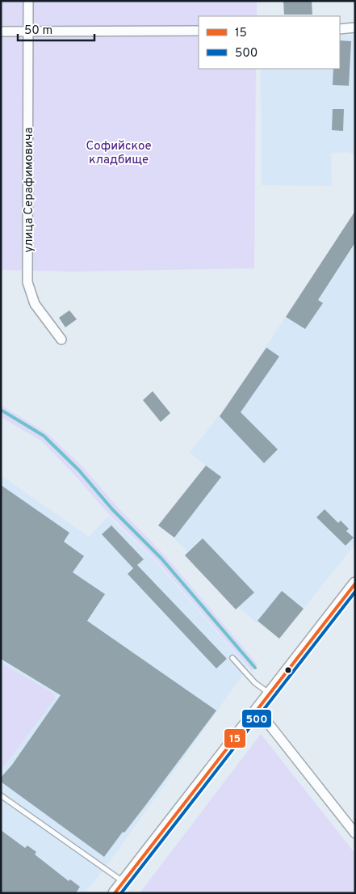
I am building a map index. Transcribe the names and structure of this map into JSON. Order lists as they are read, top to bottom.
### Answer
{
  "streets": {
    "street": ["улица Серафимовича"]
  },
  "parks": ["Софийское кладбище"],
  "lines": ["transit line 15", "transit line 500"],
  "legend": ["15", "500"],
  "scale_bar": "50 m"
}
